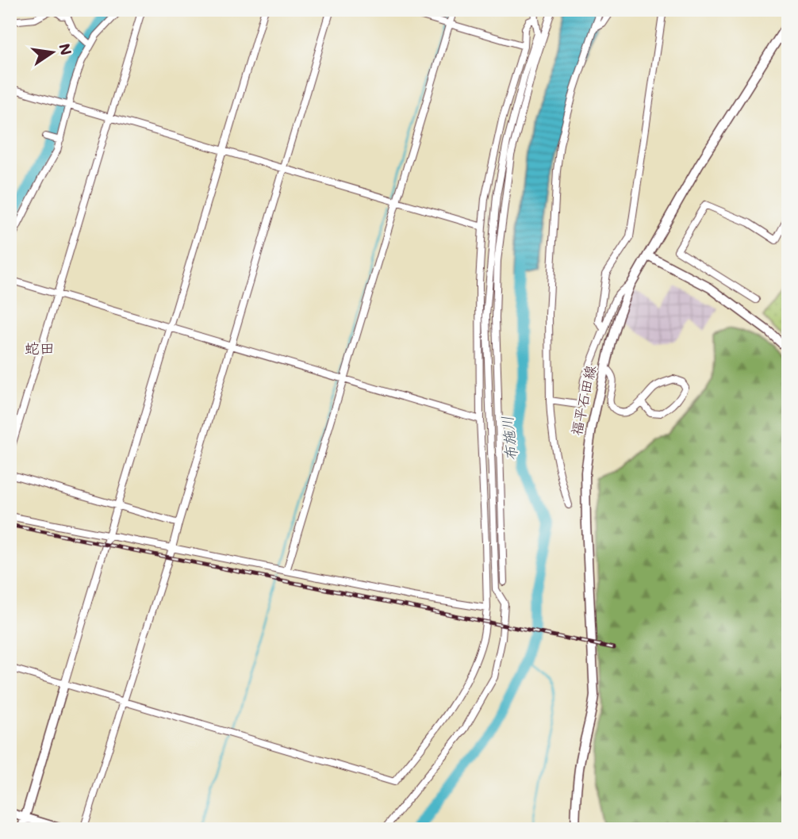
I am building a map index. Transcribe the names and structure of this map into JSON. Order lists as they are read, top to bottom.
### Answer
{
  "streets": {
    "main road": ["福平石田線"]
  },
  "districts": ["蛇田"],
  "water": ["布施川"],
  "north": "right"
}
